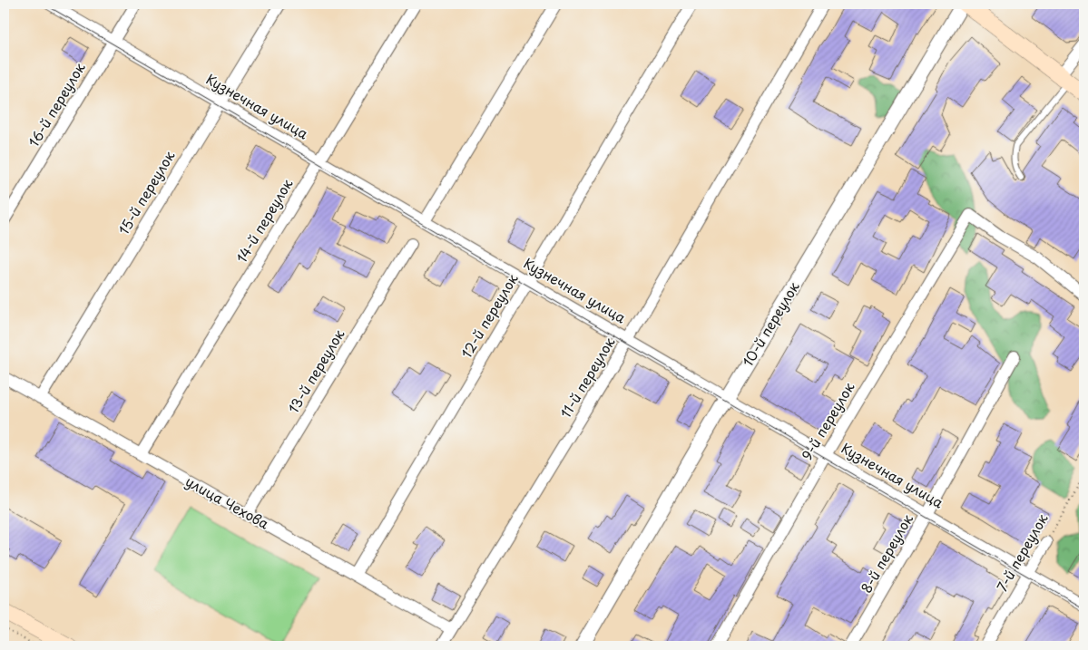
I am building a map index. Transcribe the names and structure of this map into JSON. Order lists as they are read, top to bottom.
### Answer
{
  "streets": {
    "street": [
      "16-й переулок",
      "Кузнечная улица",
      "15-й переулок",
      "14-й переулок",
      "12-й переулок",
      "10-й переулок",
      "13-й переулок",
      "11-й переулок",
      "9-й переулок",
      "улица Чехова",
      "7-й переулок",
      "8-й переулок"
    ]
  },
  "crossings": [
    ["16-й переулок", "Кузнечная улица"],
    ["Кузнечная улица", "15-й переулок"],
    ["Кузнечная улица", "14-й переулок"],
    ["Кузнечная улица", "12-й переулок"],
    ["Кузнечная улица", "10-й переулок"],
    ["Кузнечная улица", "11-й переулок"],
    ["Кузнечная улица", "9-й переулок"],
    ["Кузнечная улица", "7-й переулок"],
    ["Кузнечная улица", "8-й переулок"],
    ["15-й переулок", "улица Чехова"],
    ["14-й переулок", "улица Чехова"],
    ["12-й переулок", "улица Чехова"],
    ["13-й переулок", "улица Чехова"],
    ["11-й переулок", "улица Чехова"]
  ]
}
